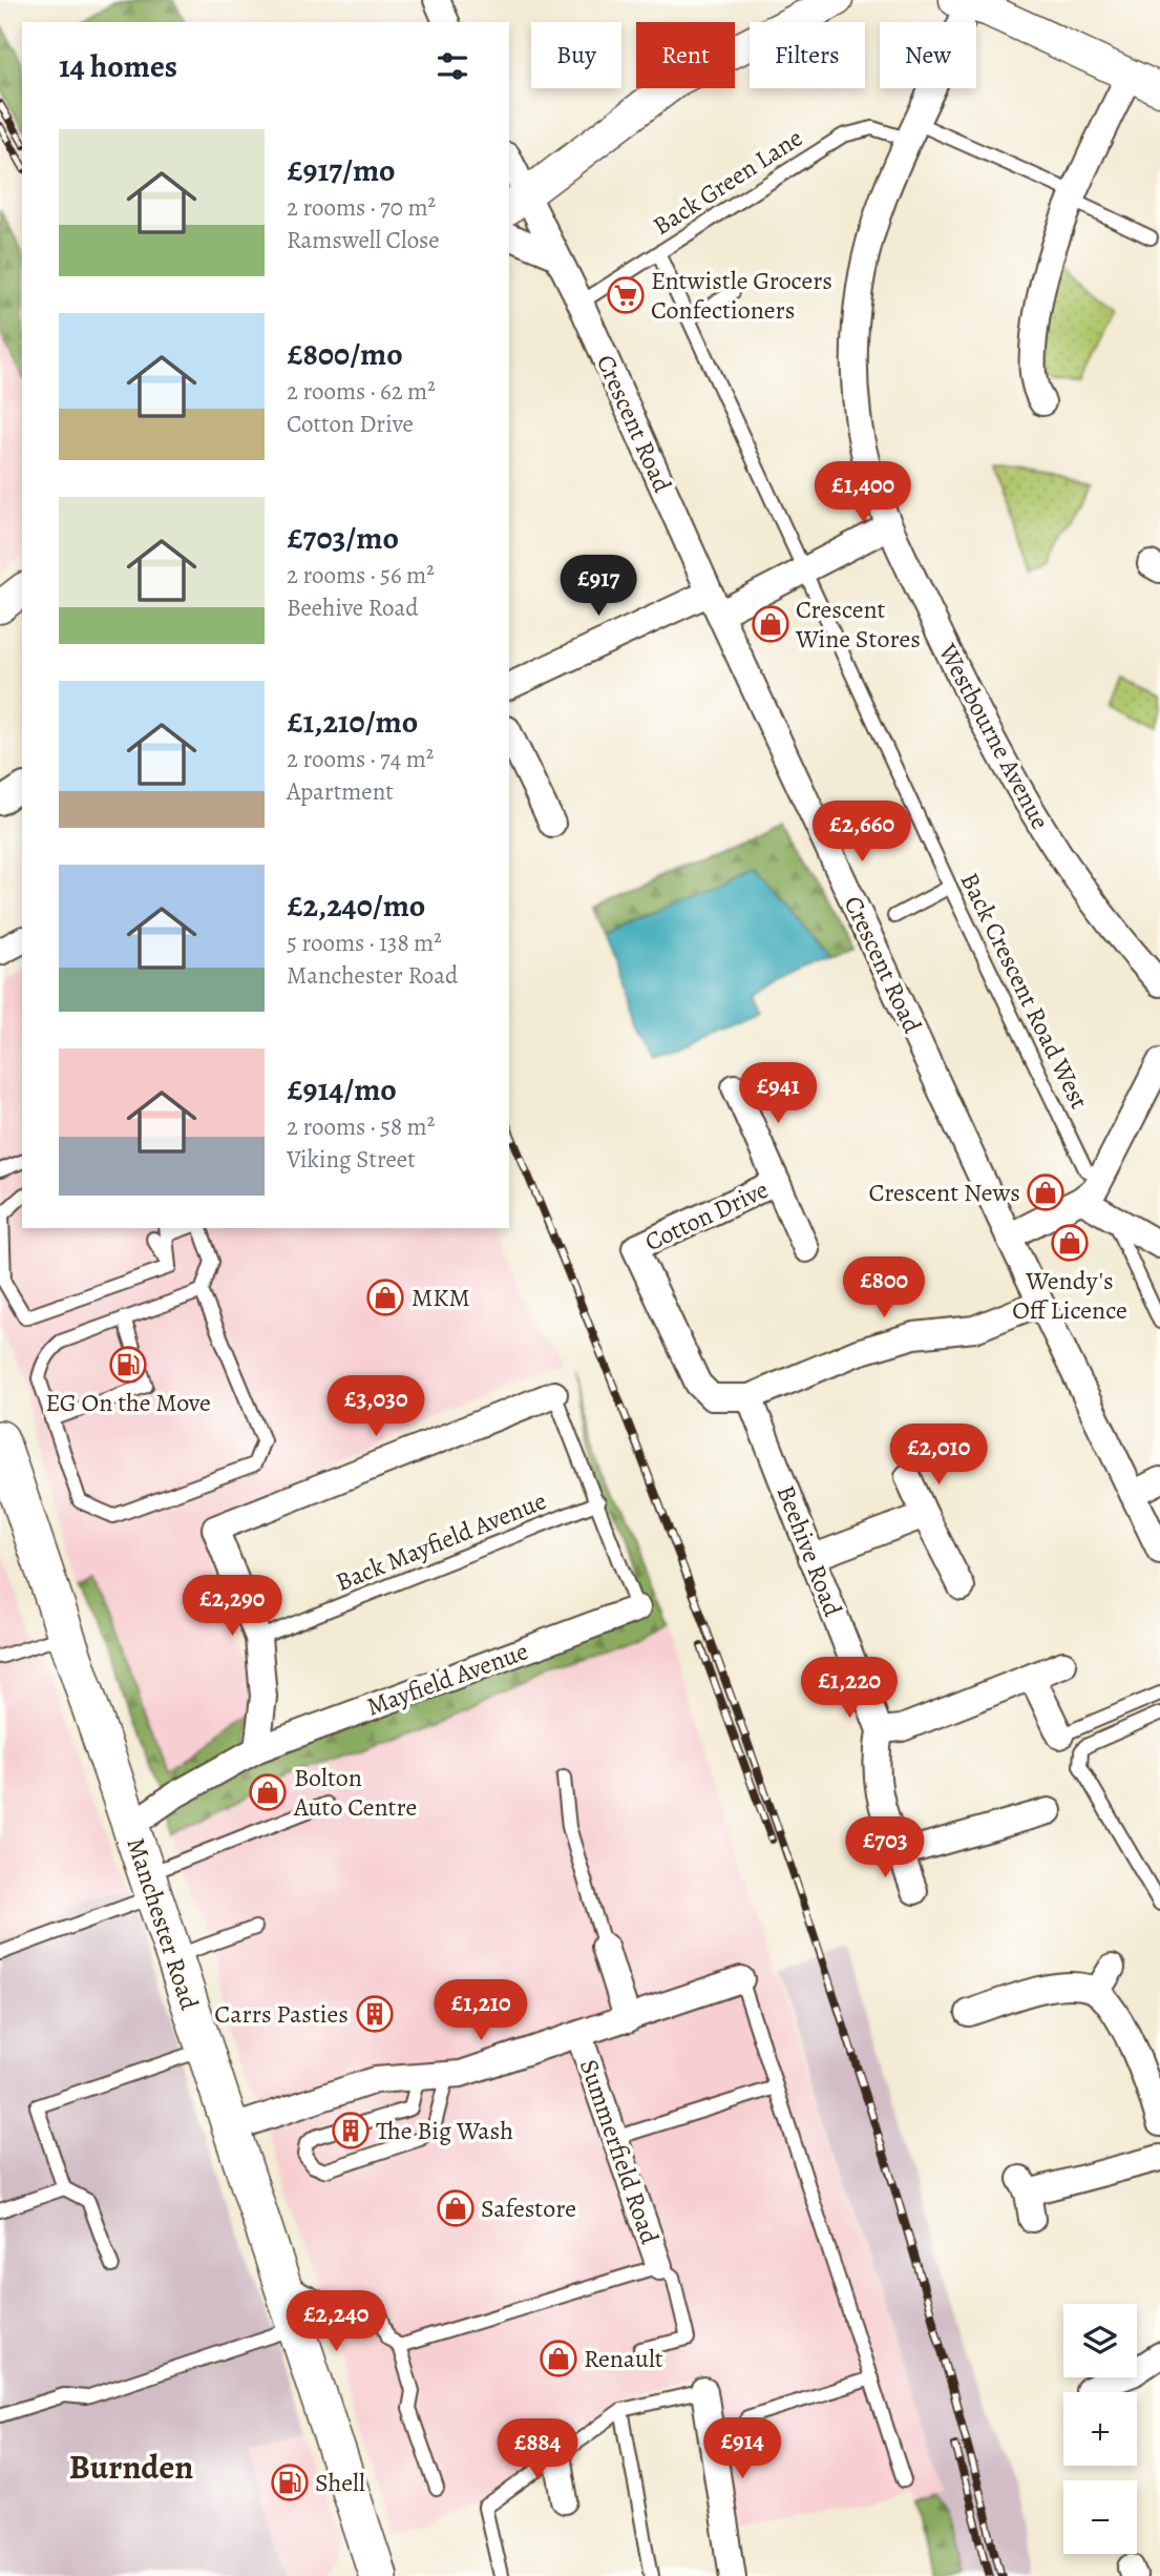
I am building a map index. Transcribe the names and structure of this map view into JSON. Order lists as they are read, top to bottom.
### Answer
{
  "streets": {
    "main road": ["Manchester Road"],
    "street": [
      "Crescent Road",
      "Westbourne Avenue",
      "Cotton Drive",
      "Beehive Road",
      "Mayfield Avenue",
      "Summerfield Road"
    ],
    "lane": ["Back Green Lane", "Back Crescent Road West", "Back Mayfield Avenue"]
  },
  "crossings": [
    ["Back Green Lane", "Crescent Road"],
    ["Back Green Lane", "Westbourne Avenue"],
    ["Back Green Lane", "Back Crescent Road West"],
    ["Cotton Drive", "Beehive Road"],
    ["Mayfield Avenue", "Manchester Road"],
    ["Manchester Road", "Summerfield Road"]
  ],
  "districts": ["Burnden"],
  "places": {
    "supermarket": ["Entwistle Grocers Confectioners"],
    "shop": [
      "Crescent Wine Stores",
      "Crescent News",
      "Wendy's Off Licence",
      "MKM",
      "Bolton Auto Centre",
      "Safestore",
      "Renault"
    ],
    "fuel station": ["EG On the Move", "Shell"],
    "building": ["Carrs Pasties", "The Big Wash"]
  },
  "page": {
    "chip": [
      "Buy",
      "Rent",
      "Filters",
      "New"
    ],
    "heading": "14 homes",
    "list": [
      {
        "name": "£917/mo",
        "note": "2 rooms · 70 m² · Ramswell Close"
      },
      {
        "name": "£800/mo",
        "note": "2 rooms · 62 m² · Cotton Drive"
      },
      {
        "name": "£703/mo",
        "note": "2 rooms · 56 m² · Beehive Road"
      },
      {
        "name": "£1,210/mo",
        "note": "2 rooms · 74 m² · Apartment"
      },
      {
        "name": "£2,240/mo",
        "note": "5 rooms · 138 m² · Manchester Road"
      },
      {
        "name": "£914/mo",
        "note": "2 rooms · 58 m² · Viking Street"
      }
    ],
    "price": [
      "£1,400",
      "£917",
      "£2,660",
      "£941",
      "£800",
      "£3,030",
      "£2,010",
      "£2,290",
      "£1,220",
      "£703",
      "£1,210",
      "£2,240",
      "£914",
      "£884"
    ],
    "map_buttons": ["+", "−"]
  }
}
